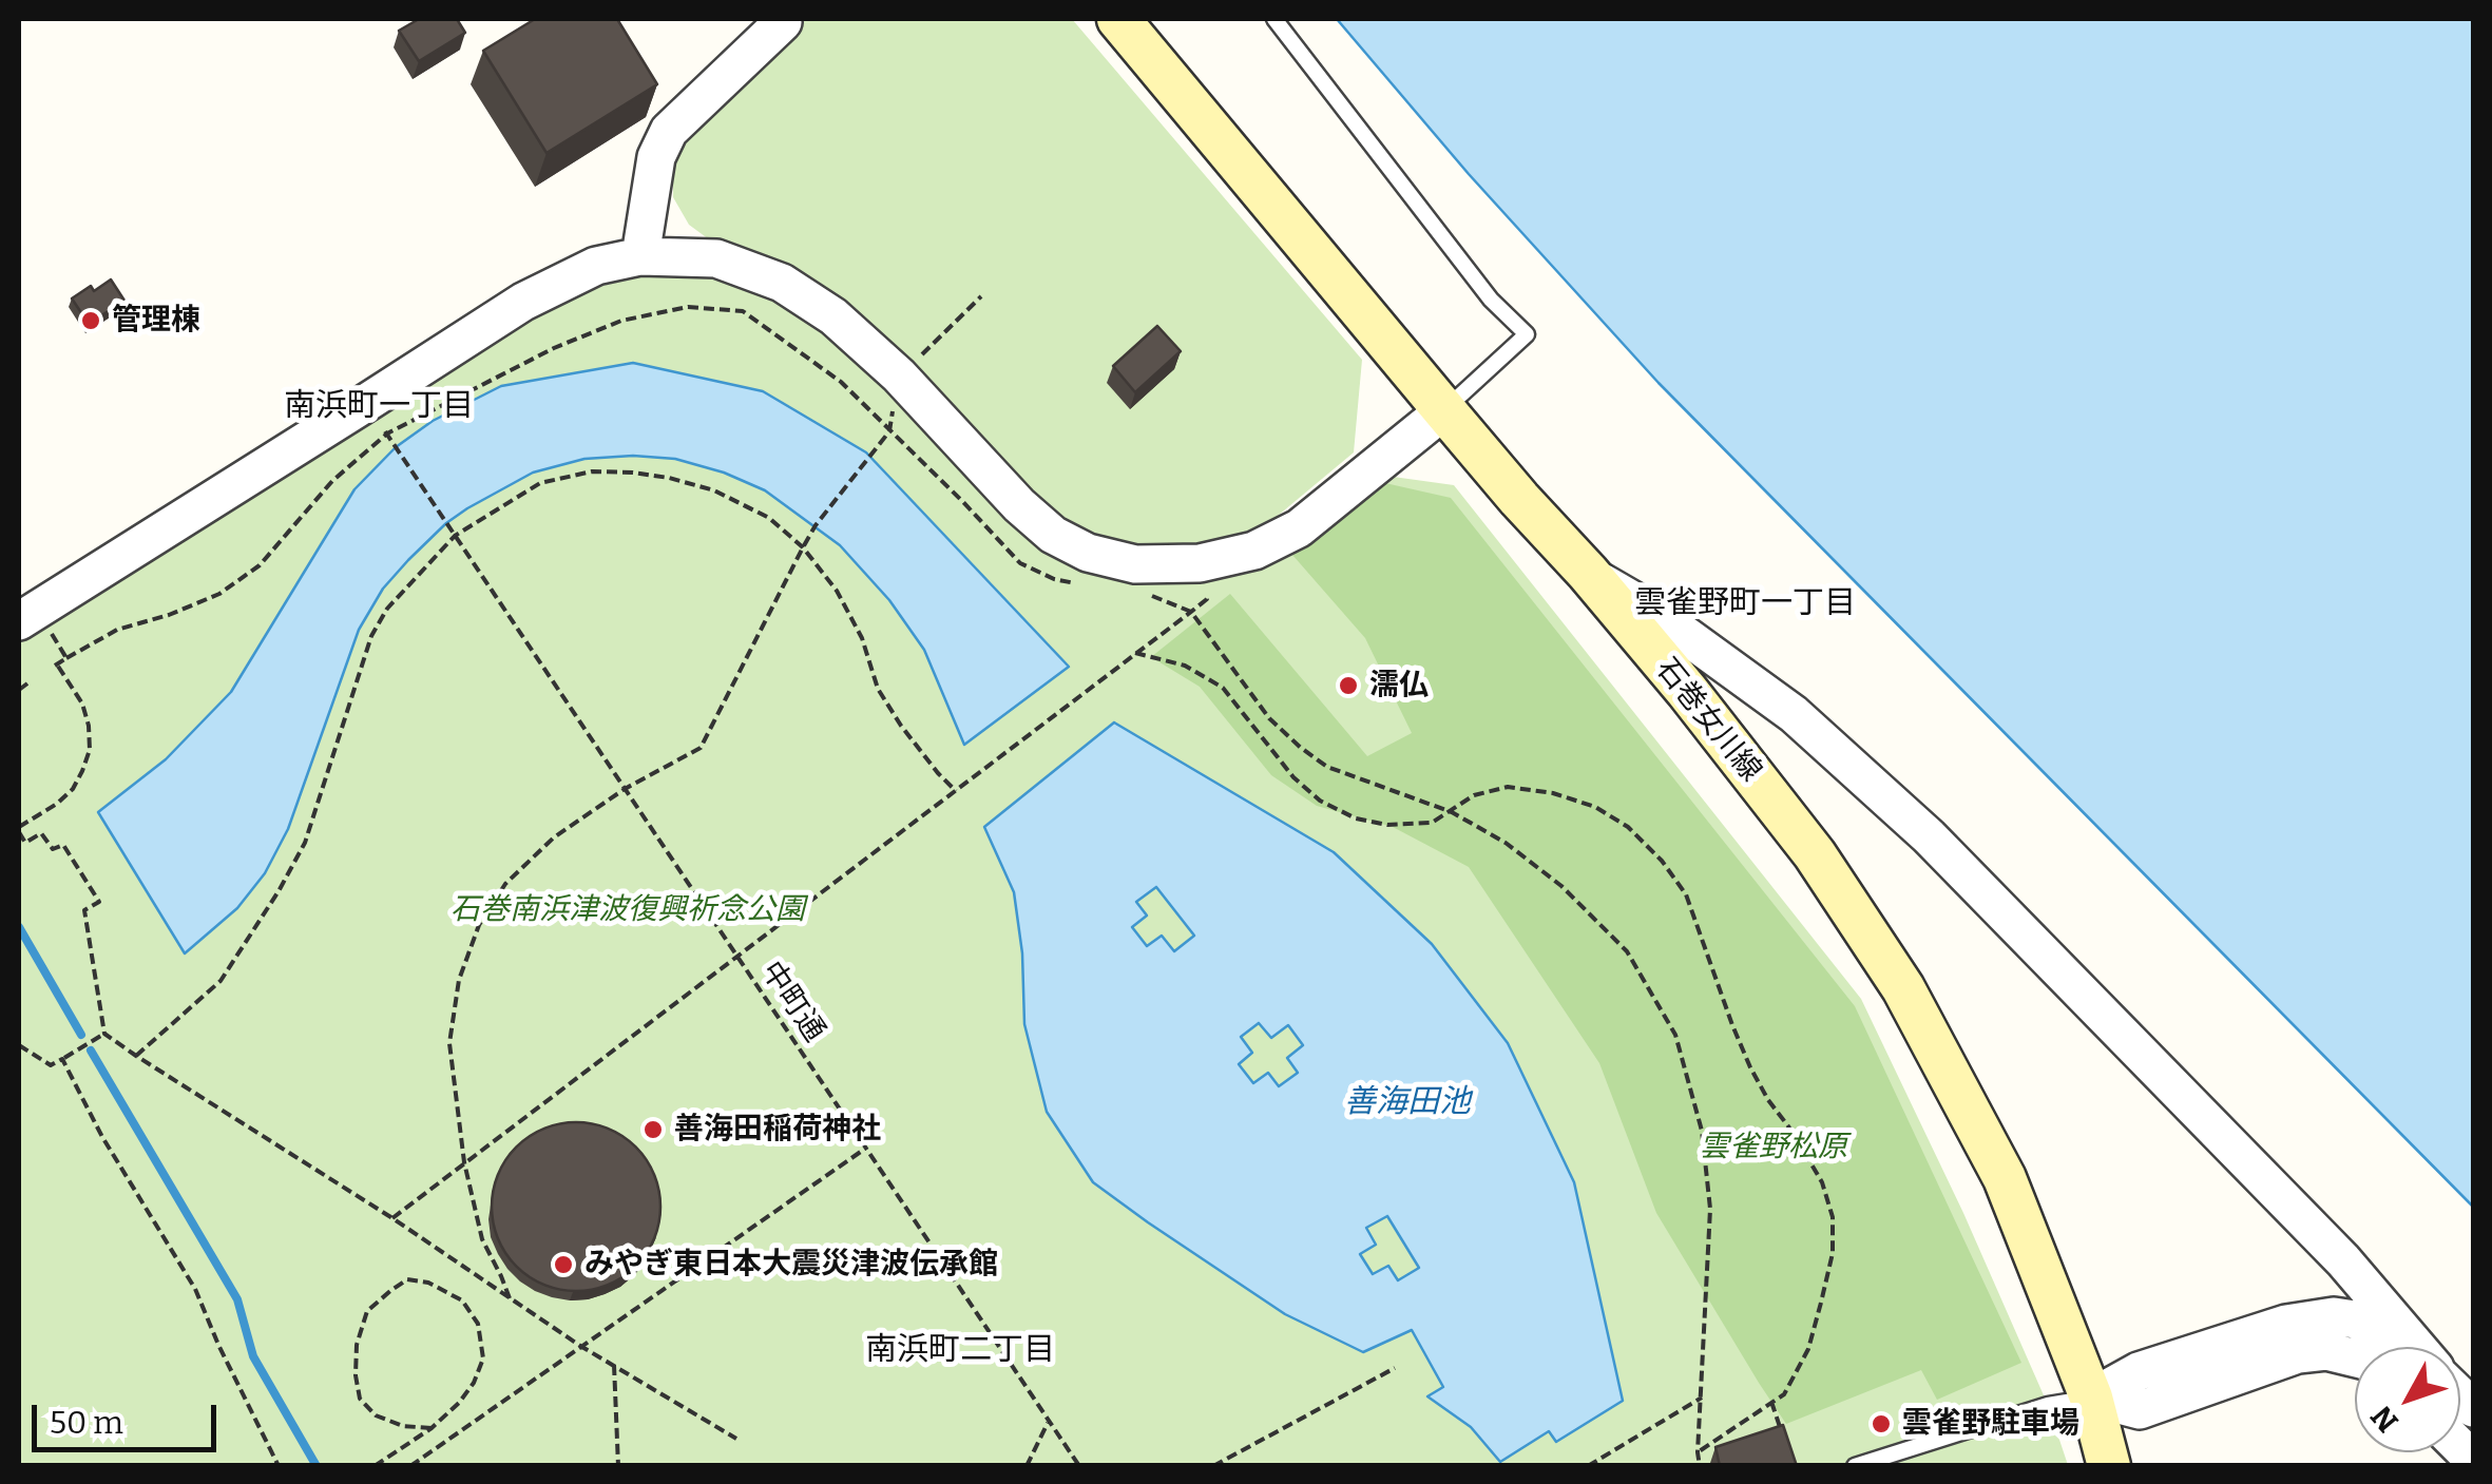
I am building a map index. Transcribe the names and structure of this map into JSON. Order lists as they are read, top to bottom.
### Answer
{
  "streets": {
    "main road": ["石巻女川線"],
    "path": ["中町通"]
  },
  "districts": ["南浜町一丁目", "雲雀野町一丁目", "南浜町二丁目"],
  "water": ["善海田池"],
  "parks": ["石巻南浜津波復興祈念公園", "雲雀野松原"],
  "places": [
    "管理棟",
    "濡仏",
    "善海田稲荷神社",
    "みやぎ東日本大震災津波伝承館",
    "雲雀野駐車場"
  ],
  "scale_bar": "50 m",
  "north": "bottom left"
}
